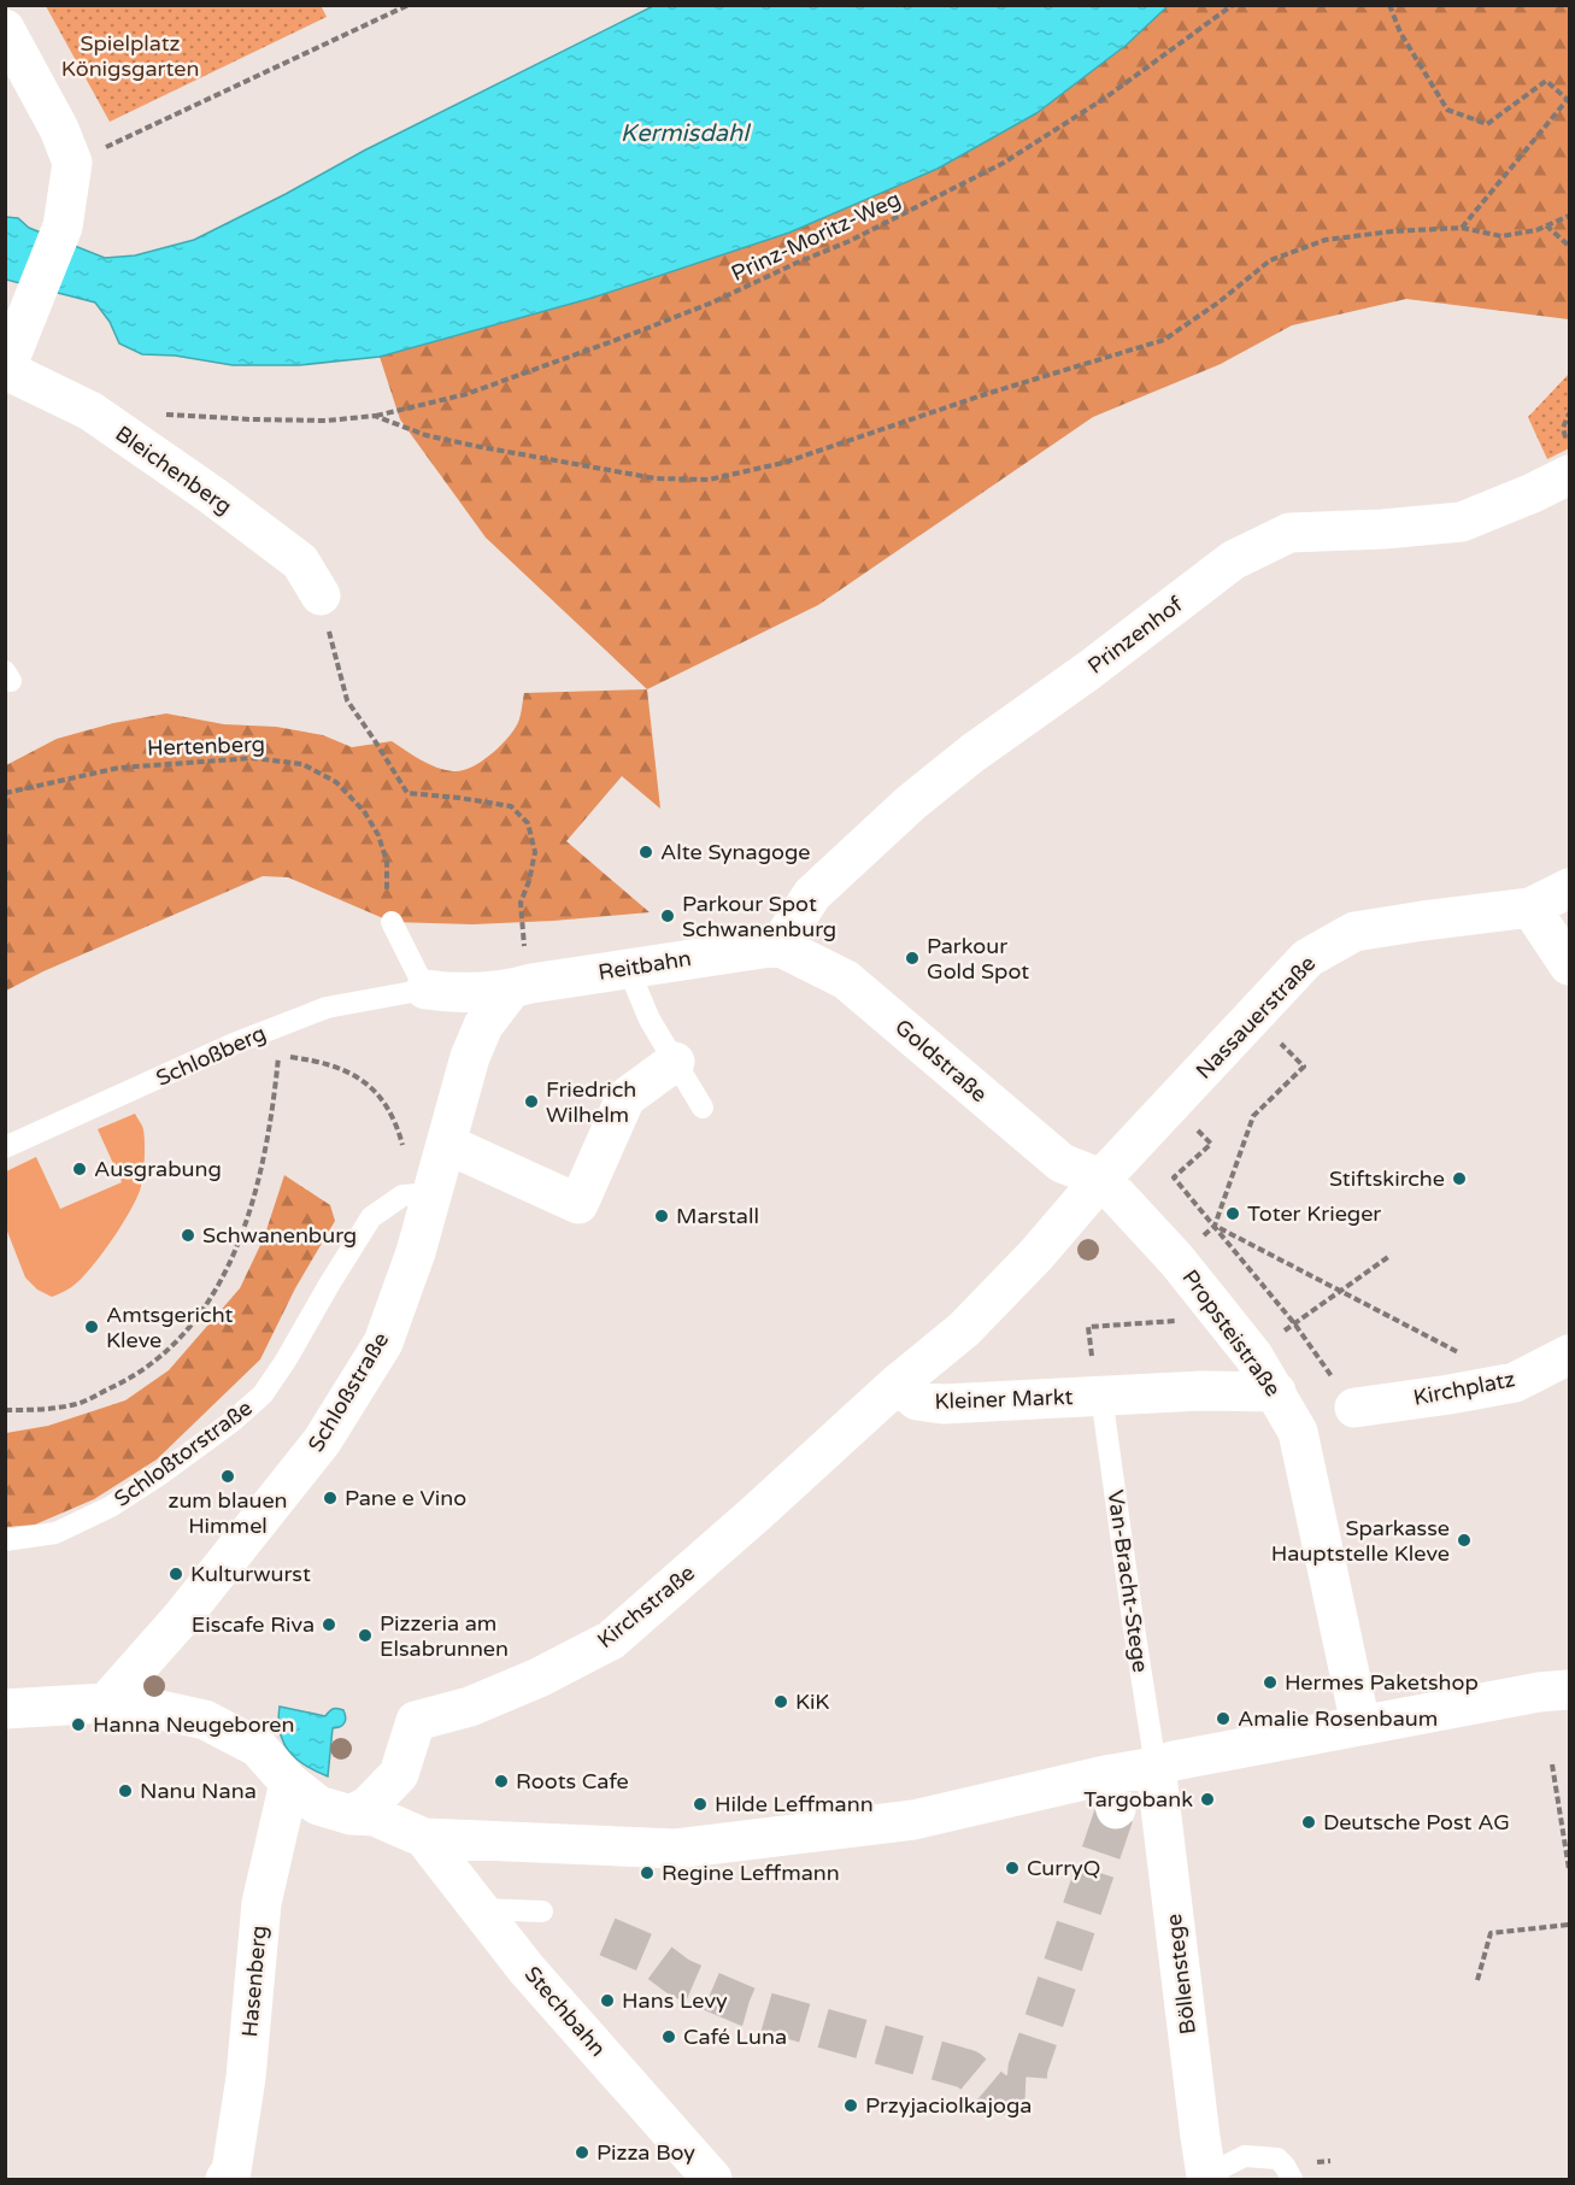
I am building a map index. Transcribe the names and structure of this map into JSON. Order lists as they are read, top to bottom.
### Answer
{
  "streets": {
    "street": [
      "Bleichenberg",
      "Prinzenhof",
      "Reitbahn",
      "Nassauerstraße",
      "Goldstraße",
      "Propsteistraße",
      "Kirchplatz",
      "Schloßstraße",
      "Kleiner Markt",
      "Kirchstraße",
      "Böllenstege",
      "Hasenberg",
      "Stechbahn"
    ],
    "lane": ["Schloßberg", "Schloßtorstraße", "Van-Bracht-Stege"],
    "path": ["Prinz-Moritz-Weg", "Hertenberg"]
  },
  "crossings": [
    ["Prinzenhof", "Reitbahn"],
    ["Prinzenhof", "Goldstraße"],
    ["Reitbahn", "Goldstraße"],
    ["Reitbahn", "Schloßstraße"],
    ["Nassauerstraße", "Goldstraße"],
    ["Nassauerstraße", "Propsteistraße"],
    ["Nassauerstraße", "Kleiner Markt"],
    ["Goldstraße", "Propsteistraße"],
    ["Goldstraße", "Kleiner Markt"],
    ["Propsteistraße", "Kleiner Markt"],
    ["Schloßstraße", "Schloßtorstraße"],
    ["Kleiner Markt", "Van-Bracht-Stege"],
    ["Kleiner Markt", "Kirchstraße"],
    ["Van-Bracht-Stege", "Böllenstege"]
  ],
  "water": ["Kermisdahl"],
  "parks": ["Spielplatz Königsgarten"],
  "places": [
    "Alte Synagoge",
    "Parkour Spot Schwanenburg",
    "Parkour Gold Spot",
    "Friedrich Wilhelm",
    "Ausgrabung",
    "Stiftskirche",
    "Toter Krieger",
    "Marstall",
    "Schwanenburg",
    "Amtsgericht Kleve",
    "zum blauen Himmel",
    "Pane e Vino",
    "Sparkasse Hauptstelle Kleve",
    "Kulturwurst",
    "Eiscafe Riva",
    "Pizzeria am Elsabrunnen",
    "Hermes Paketshop",
    "KiK",
    "Amalie Rosenbaum",
    "Hanna Neugeboren",
    "Roots Cafe",
    "Nanu Nana",
    "Targobank",
    "Hilde Leffmann",
    "Deutsche Post AG",
    "CurryQ",
    "Regine Leffmann",
    "Hans Levy",
    "Café Luna",
    "Przyjaciolkajoga",
    "Pizza Boy"
  ]
}
